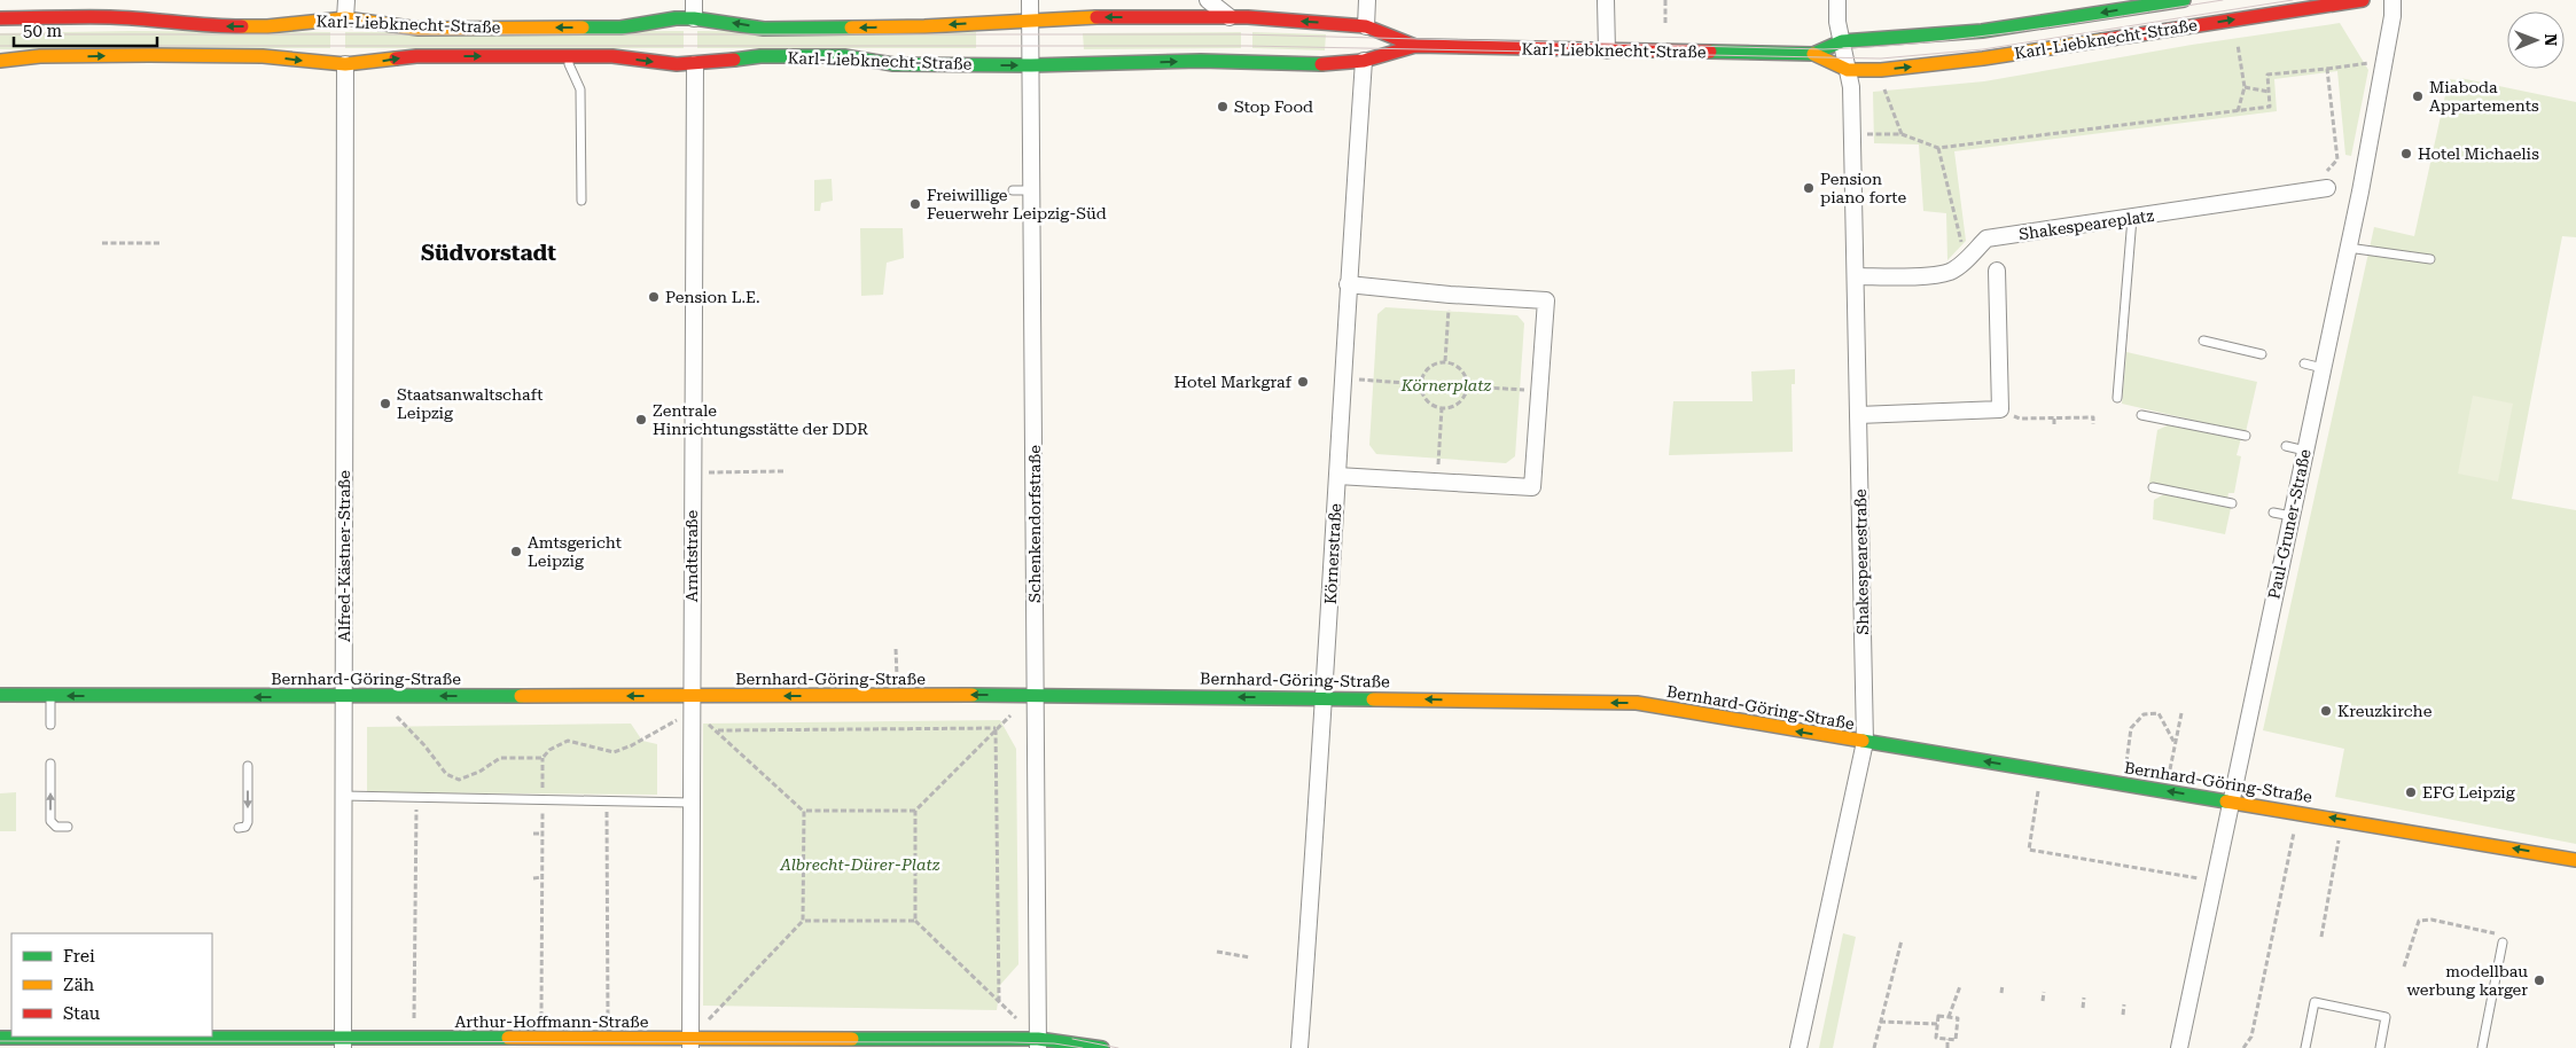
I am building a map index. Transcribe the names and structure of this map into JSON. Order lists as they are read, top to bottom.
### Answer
{
  "streets": {
    "main road": ["Karl-Liebknecht-Straße", "Bernhard-Göring-Straße", "Arthur-Hoffmann-Straße"],
    "street": [
      "Shakespeareplatz",
      "Schenkendorfstraße",
      "Paul-Gruner-Straße",
      "Körnerstraße",
      "Alfred-Kästner-Straße",
      "Arndtstraße",
      "Shakespearestraße"
    ]
  },
  "crossings": [
    ["Karl-Liebknecht-Straße", "Schenkendorfstraße"],
    ["Karl-Liebknecht-Straße", "Körnerstraße"],
    ["Karl-Liebknecht-Straße", "Alfred-Kästner-Straße"],
    ["Karl-Liebknecht-Straße", "Arndtstraße"],
    ["Karl-Liebknecht-Straße", "Shakespearestraße"],
    ["Shakespeareplatz", "Shakespearestraße"],
    ["Schenkendorfstraße", "Bernhard-Göring-Straße"],
    ["Schenkendorfstraße", "Arthur-Hoffmann-Straße"],
    ["Paul-Gruner-Straße", "Bernhard-Göring-Straße"],
    ["Körnerstraße", "Bernhard-Göring-Straße"],
    ["Alfred-Kästner-Straße", "Bernhard-Göring-Straße"],
    ["Alfred-Kästner-Straße", "Arthur-Hoffmann-Straße"],
    ["Arndtstraße", "Bernhard-Göring-Straße"],
    ["Arndtstraße", "Arthur-Hoffmann-Straße"],
    ["Shakespearestraße", "Bernhard-Göring-Straße"]
  ],
  "one_way": ["Bernhard-Göring-Straße"],
  "districts": ["Südvorstadt"],
  "parks": ["Körnerplatz", "Albrecht-Dürer-Platz"],
  "places": [
    "Miaboda Appartements",
    "Stop Food",
    "Hotel Michaelis",
    "Pension piano forte",
    "Freiwillige Feuerwehr Leipzig-Süd",
    "Pension L.E.",
    "Hotel Markgraf",
    "Staatsanwaltschaft Leipzig",
    "Zentrale Hinrichtungsstätte der DDR",
    "Amtsgericht Leipzig",
    "Kreuzkirche",
    "EFG Leipzig",
    "modellbau werbung karger"
  ],
  "legend": ["Frei", "Zäh", "Stau"],
  "scale_bar": "50 m",
  "north": "right"
}
